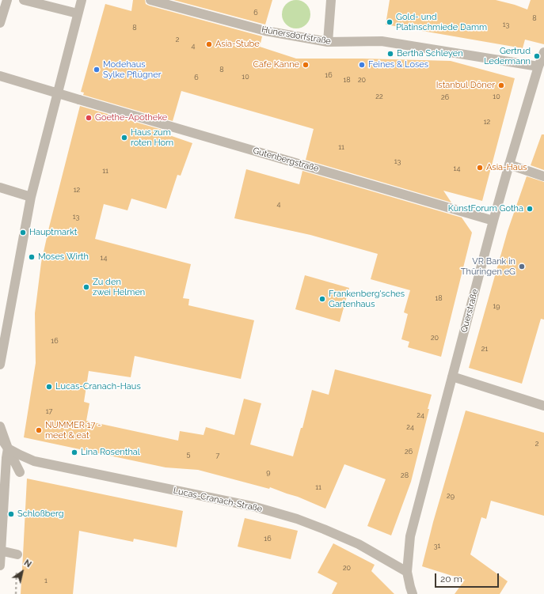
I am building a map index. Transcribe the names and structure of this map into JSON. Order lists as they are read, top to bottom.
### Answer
{
  "streets": {
    "street": [
      "Hünersdorfstraße",
      "Gutenbergstraße",
      "Querstraße",
      "Lucas-Cranach-Straße"
    ]
  },
  "crossings": [
    ["Hünersdorfstraße", "Querstraße"],
    ["Gutenbergstraße", "Querstraße"],
    ["Querstraße", "Lucas-Cranach-Straße"]
  ],
  "places": [
    "Gold- und Platinschmiede Damm",
    "Asia-Stube",
    "Bertha Schleyen",
    "Gertrud Ledermann",
    "Cafe Kanne",
    "Feines & Loses",
    "Modehaus Sylke Pflügner",
    "Istanbul Döner",
    "Goethe-Apotheke",
    "Haus zum roten Horn",
    "Asia-Haus",
    "KunstForum Gotha",
    "Hauptmarkt",
    "Moses Wirth",
    "VR Bank in Thüringen eG",
    "Zu den zwei Helmen",
    "Frankenberg'sches Gartenhaus",
    "Lucas-Cranach-Haus",
    "NUMMER 17 - meet & eat",
    "Lina Rosenthal",
    "Schloßberg"
  ],
  "house_numbers": [
    "6",
    "8",
    "13",
    "8",
    "2",
    "4",
    "8",
    "16",
    "10",
    "6",
    "18",
    "20",
    "22",
    "10",
    "26",
    "12",
    "11",
    "13",
    "14",
    "11",
    "12",
    "4",
    "13",
    "14",
    "18",
    "19",
    "20",
    "16",
    "21",
    "17",
    "24",
    "24",
    "2",
    "26",
    "5",
    "7",
    "9",
    "28",
    "11",
    "29",
    "16",
    "31",
    "20",
    "1"
  ],
  "scale_bar": "20 m",
  "north": "top right"
}
